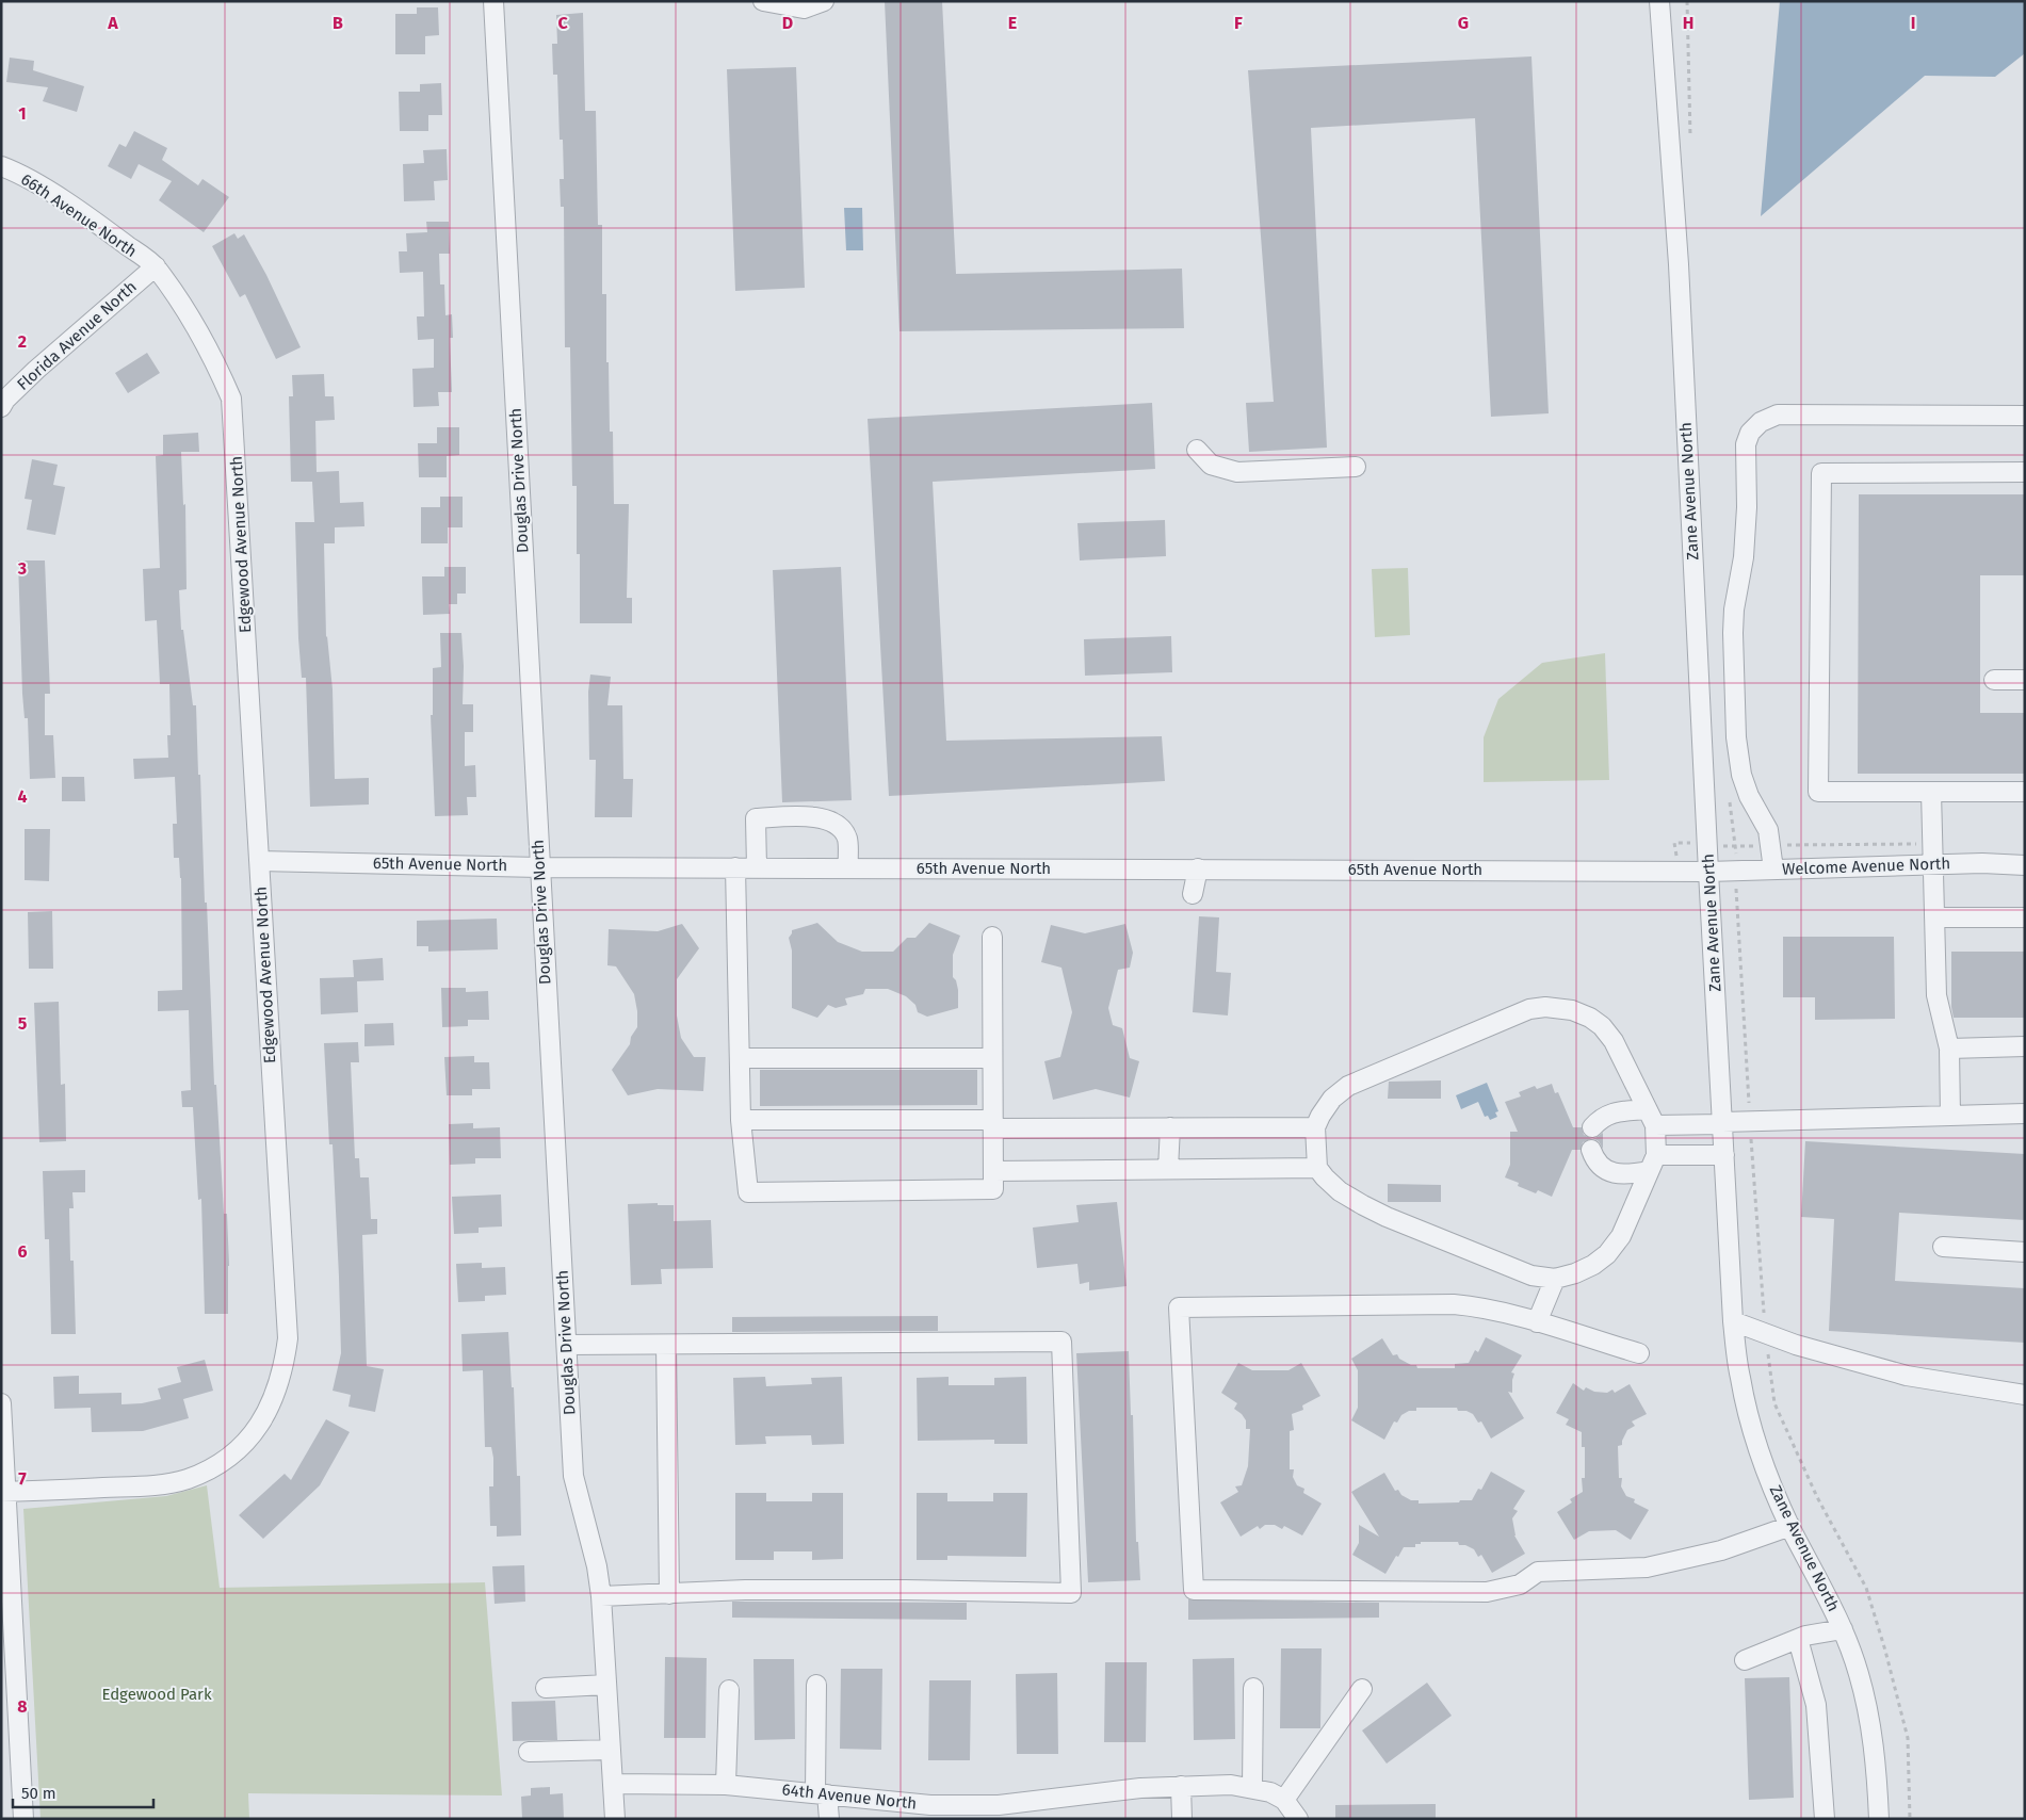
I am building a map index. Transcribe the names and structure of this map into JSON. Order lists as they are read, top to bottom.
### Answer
{
  "streets": {
    "street": [
      "66th Avenue North",
      "Florida Avenue North",
      "Douglas Drive North",
      "Zane Avenue North",
      "Edgewood Avenue North",
      "65th Avenue North",
      "Welcome Avenue North",
      "64th Avenue North"
    ]
  },
  "crossings": [
    ["66th Avenue North", "Florida Avenue North"],
    ["66th Avenue North", "Edgewood Avenue North"],
    ["Florida Avenue North", "Edgewood Avenue North"],
    ["Douglas Drive North", "65th Avenue North"],
    ["Douglas Drive North", "64th Avenue North"],
    ["Zane Avenue North", "65th Avenue North"],
    ["Zane Avenue North", "Welcome Avenue North"],
    ["Edgewood Avenue North", "65th Avenue North"],
    ["65th Avenue North", "Welcome Avenue North"]
  ],
  "parks": ["Edgewood Park"],
  "scale_bar": "50 m",
  "grid": {
    "columns": [
      "A",
      "B",
      "C",
      "D",
      "E",
      "F",
      "G",
      "H",
      "I"
    ],
    "rows": [
      "1",
      "2",
      "3",
      "4",
      "5",
      "6",
      "7",
      "8"
    ]
  }
}
